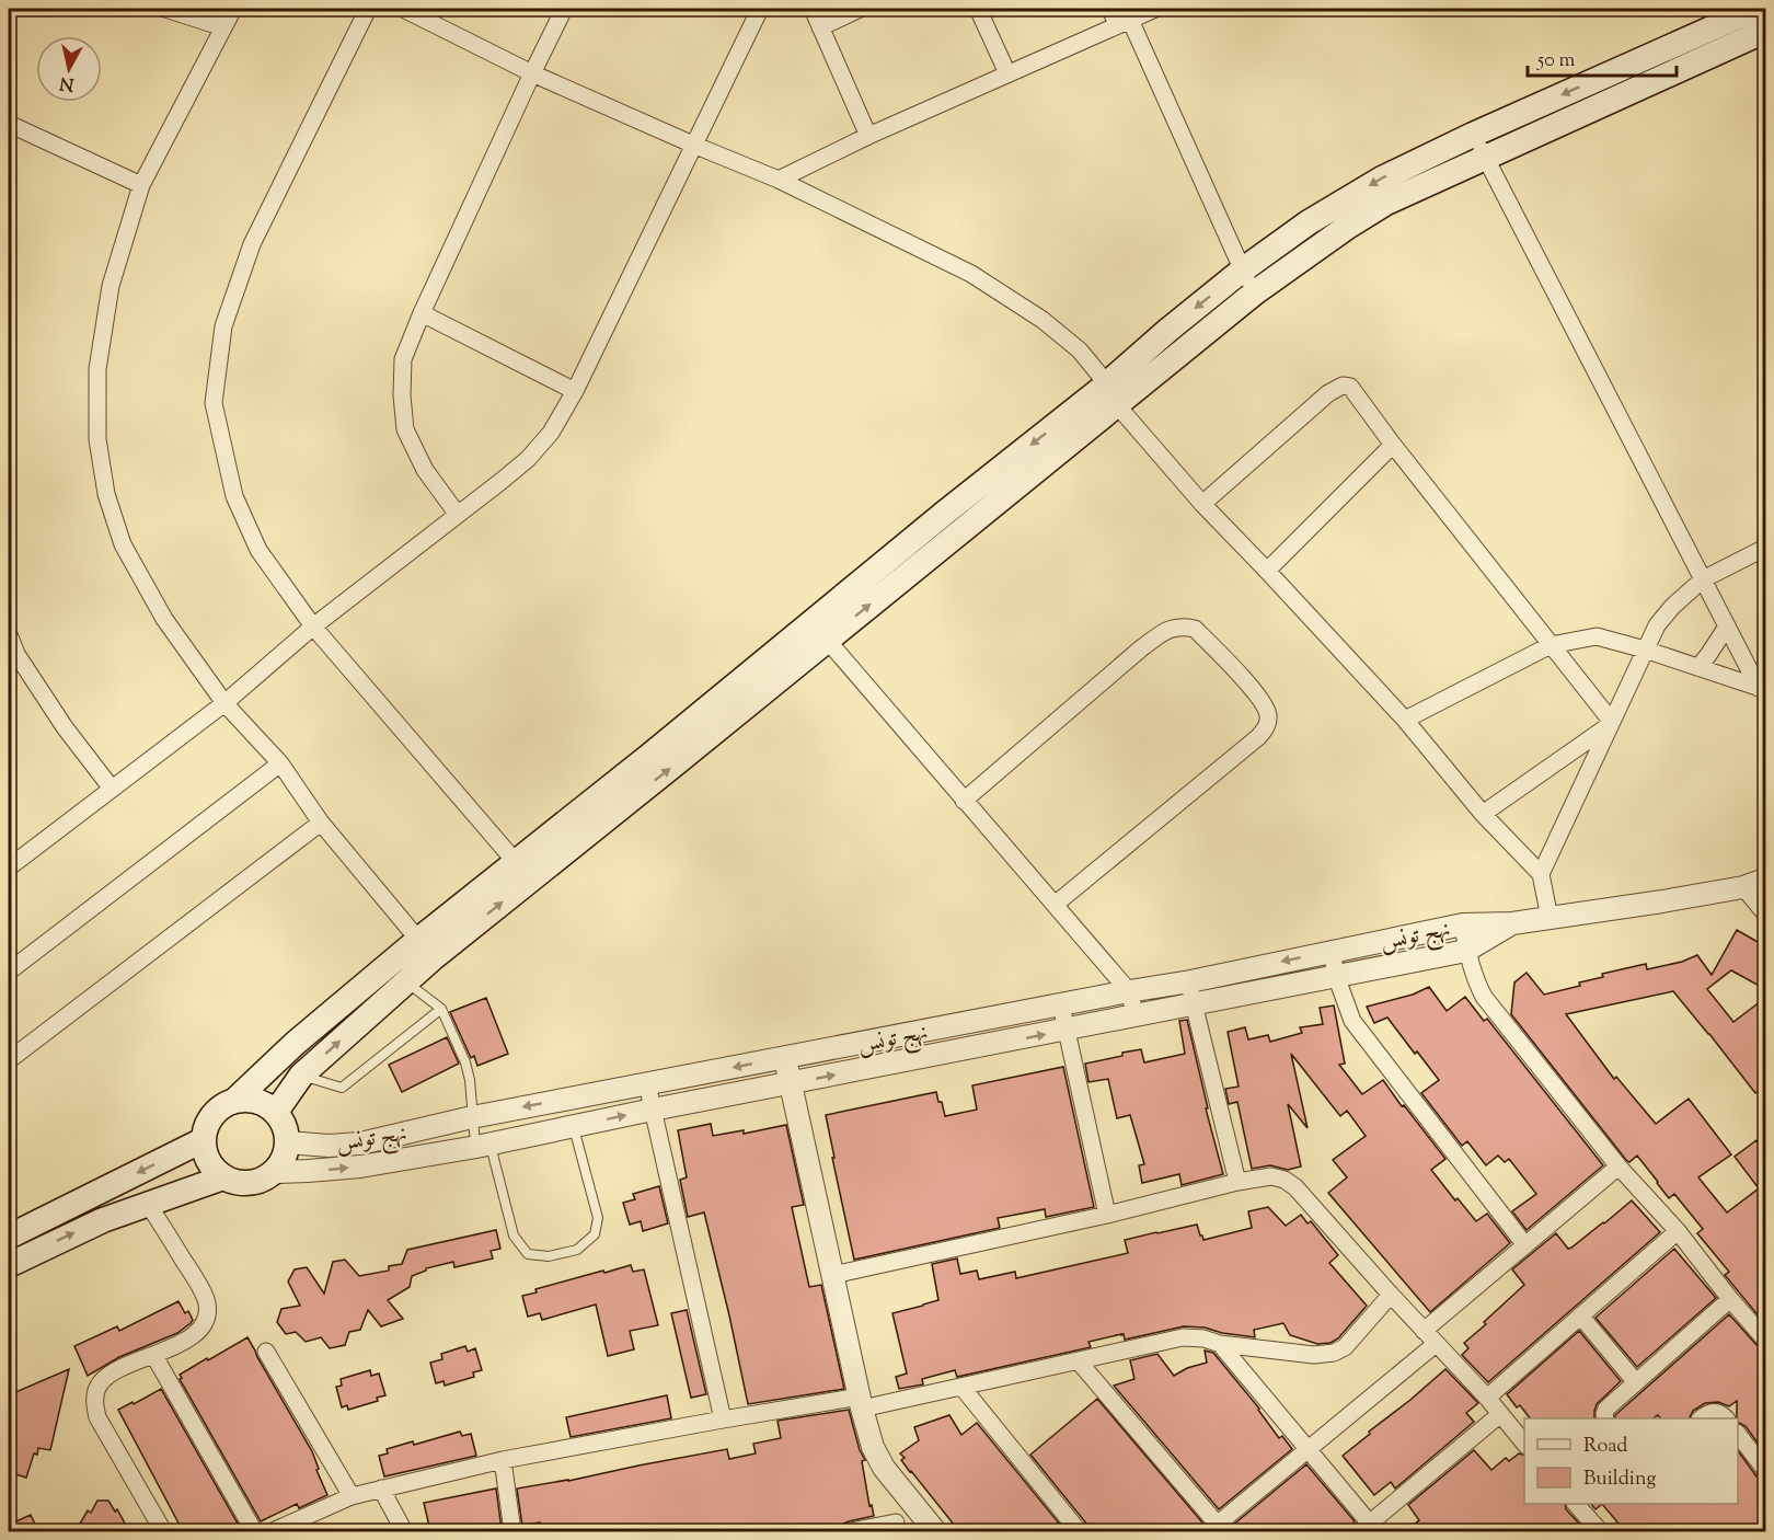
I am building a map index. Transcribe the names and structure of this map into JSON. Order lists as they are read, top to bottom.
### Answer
{
  "streets": {
    "street": ["نهج تونس"]
  },
  "legend": ["Road", "Building"],
  "scale_bar": "50 m",
  "north": "bottom"
}
